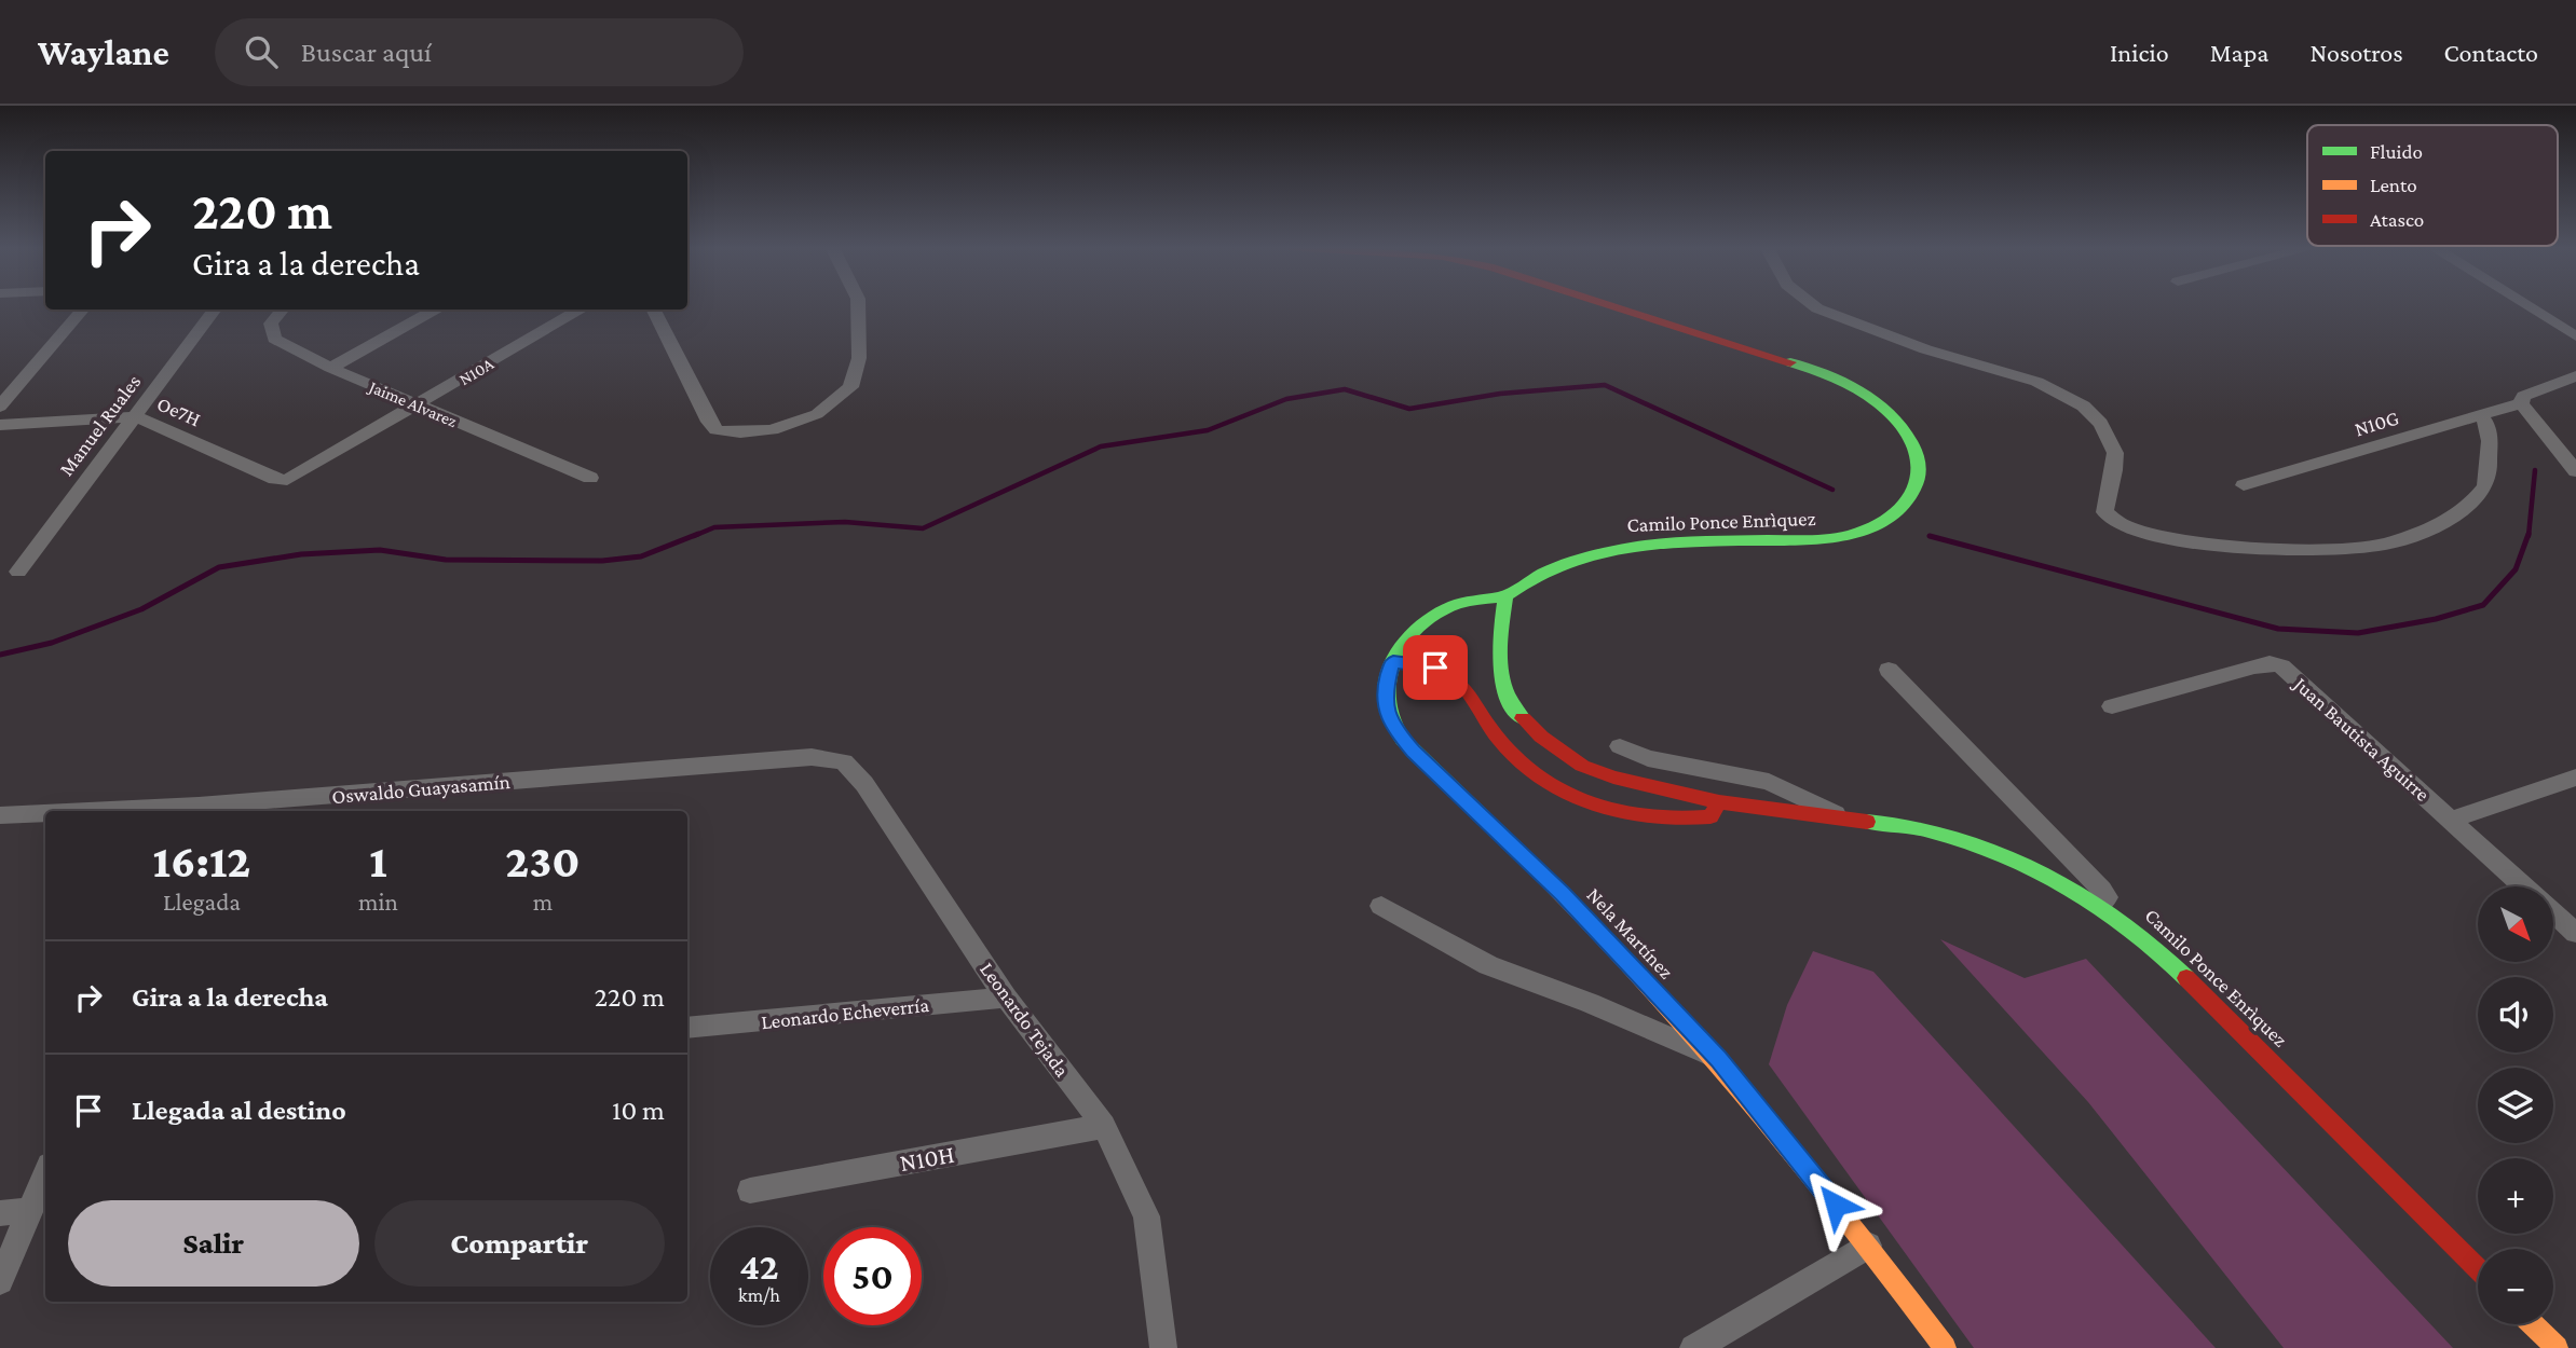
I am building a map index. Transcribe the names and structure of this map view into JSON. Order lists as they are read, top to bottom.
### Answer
{
  "streets": {
    "main road": ["Camilo Ponce Enrìquez", "Nela Martínez"],
    "street": [
      "N10A",
      "Jaime Alvarez",
      "Oe7H",
      "N10G",
      "Manuel Ruales",
      "Juan Bautista Aguirre",
      "Oswaldo Guayasamín",
      "Leonardo Echeverría",
      "Leonardo Tejada",
      "N10H"
    ]
  },
  "crossings": [
    ["N10A", "Jaime Alvarez"],
    ["N10A", "Oe7H"],
    ["Oe7H", "Manuel Ruales"],
    ["Camilo Ponce Enrìquez", "Nela Martínez"],
    ["Oswaldo Guayasamín", "Leonardo Tejada"],
    ["Leonardo Echeverría", "Leonardo Tejada"],
    ["Leonardo Tejada", "N10H"]
  ],
  "legend": ["Fluido", "Lento", "Atasco"],
  "north": "bottom right",
  "page": {
    "header": "Waylane",
    "search": "Buscar aquí",
    "nav": [
      "Inicio",
      "Mapa",
      "Nosotros",
      "Contacto"
    ],
    "turn": ["220 m", "Gira a la derecha"],
    "eta": [
      "16:12",
      "Llegada",
      "1",
      "min",
      "230",
      "m"
    ],
    "map_buttons": ["+", "−"],
    "list": [
      {
        "name": "Gira a la derecha",
        "value": "220 m"
      },
      {
        "name": "Llegada al destino",
        "value": "10 m"
      }
    ],
    "buttons": ["Salir", "Compartir"],
    "speed": "42 km/h",
    "limit": "50"
  }
}
